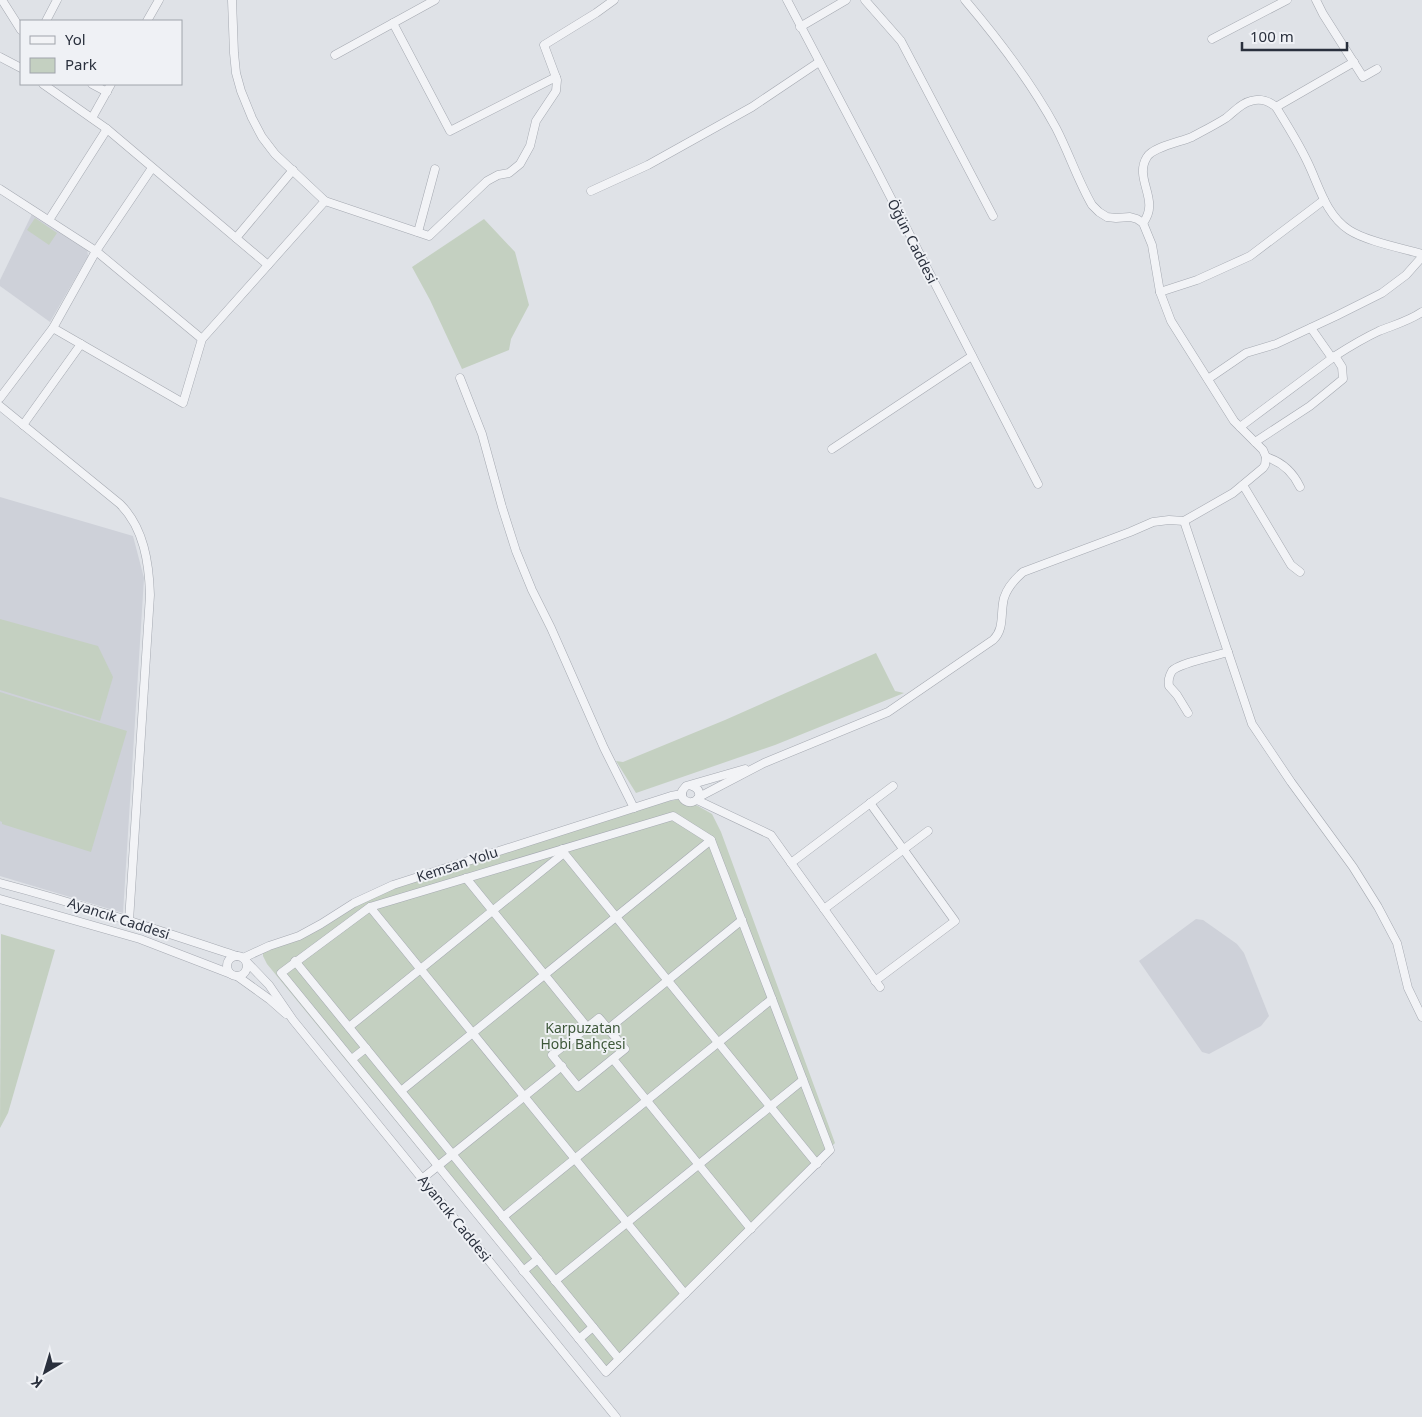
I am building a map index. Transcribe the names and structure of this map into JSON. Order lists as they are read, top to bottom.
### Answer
{
  "streets": {
    "street": ["Öğün Caddesi", "Kemsan Yolu", "Ayancık Caddesi"]
  },
  "crossings": [
    ["Kemsan Yolu", "Ayancık Caddesi"]
  ],
  "parks": ["Karpuzatan Hobi Bahçesi"],
  "legend": ["Yol", "Park"],
  "scale_bar": "100 m",
  "north": "bottom left"
}
